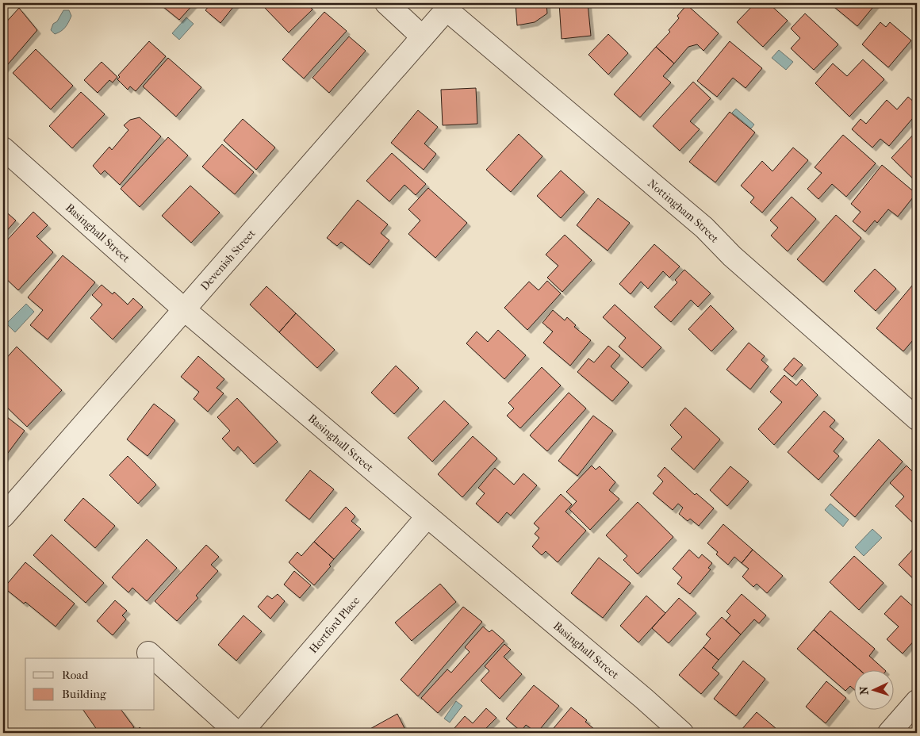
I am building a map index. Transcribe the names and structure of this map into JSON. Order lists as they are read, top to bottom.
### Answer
{
  "streets": {
    "street": [
      "Nottingham Street",
      "Basinghall Street",
      "Devenish Street",
      "Hertford Place"
    ]
  },
  "crossings": [
    ["Nottingham Street", "Devenish Street"],
    ["Basinghall Street", "Devenish Street"],
    ["Basinghall Street", "Hertford Place"]
  ],
  "legend": ["Road", "Building"],
  "north": "left"
}
